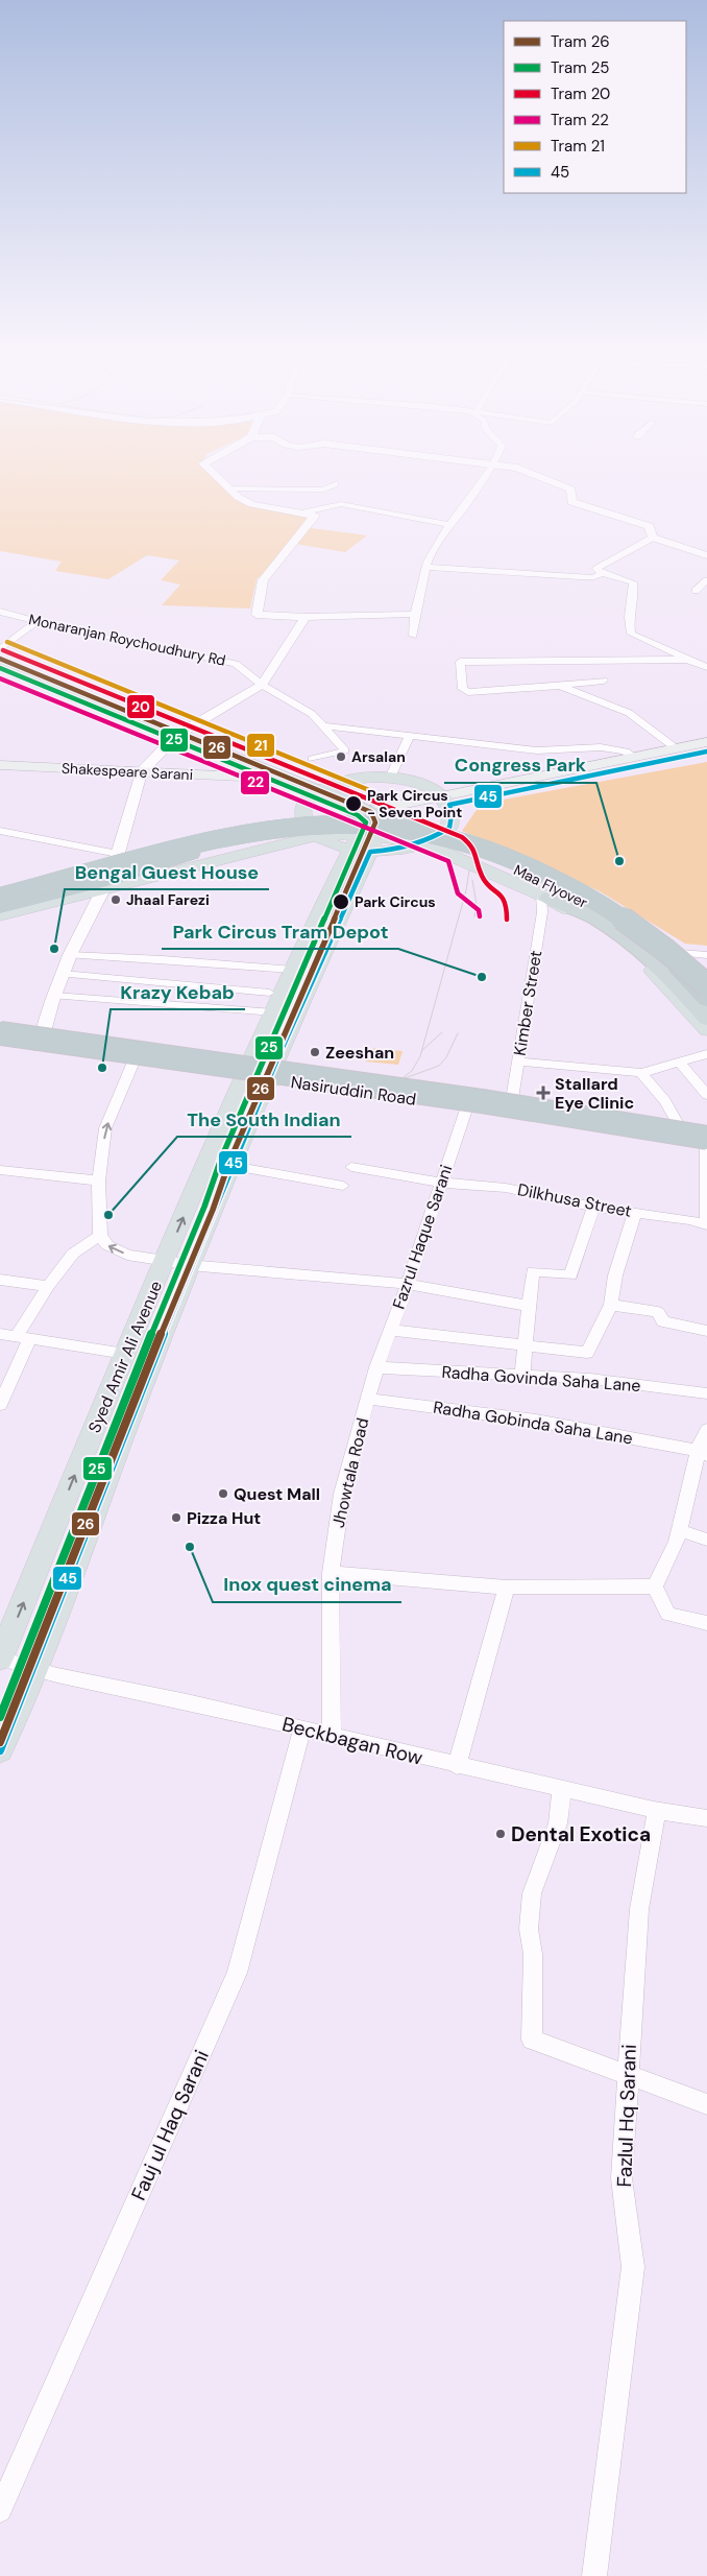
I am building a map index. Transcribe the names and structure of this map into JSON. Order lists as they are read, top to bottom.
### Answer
{
  "streets": {
    "highway": ["Maa Flyover"],
    "main road": ["Shakespeare Sarani", "Nasiruddin Road", "Syed Amir Ali Avenue"],
    "street": [
      "Monaranjan Roychoudhury Rd",
      "Kimber Street",
      "Dilkhusa Street",
      "Fazrul Haque Sarani",
      "Radha Govinda Saha Lane",
      "Radha Gobinda Saha Lane",
      "Jhowtala Road",
      "Beckbagan Row",
      "Fazlul Hq Sarani",
      "Fauj ul Haq Sarani"
    ]
  },
  "crossings": [
    ["Maa Flyover", "Kimber Street"],
    ["Kimber Street", "Nasiruddin Road"],
    ["Nasiruddin Road", "Fazrul Haque Sarani"],
    ["Nasiruddin Road", "Syed Amir Ali Avenue"],
    ["Dilkhusa Street", "Fazrul Haque Sarani"],
    ["Fazrul Haque Sarani", "Radha Govinda Saha Lane"],
    ["Fazrul Haque Sarani", "Jhowtala Road"],
    ["Syed Amir Ali Avenue", "Beckbagan Row"],
    ["Radha Govinda Saha Lane", "Jhowtala Road"],
    ["Radha Gobinda Saha Lane", "Jhowtala Road"],
    ["Jhowtala Road", "Beckbagan Row"],
    ["Beckbagan Row", "Fazlul Hq Sarani"],
    ["Beckbagan Row", "Fauj ul Haq Sarani"]
  ],
  "places": {
    "other": [
      "Arsalan",
      "Park Circus - Seven Point",
      "Congress Park",
      "Jhaal Farezi",
      "Park Circus",
      "Bengal Guest House",
      "Park Circus Tram Depot",
      "Zeeshan",
      "Krazy Kebab",
      "The South Indian",
      "Quest Mall",
      "Pizza Hut",
      "Inox quest cinema",
      "Dental Exotica"
    ],
    "health": ["Stallard Eye Clinic"]
  },
  "lines": [
    "tram line 21",
    "tram line 20",
    "tram line 26",
    "tram line 25",
    "tram line 22",
    "transit line 45"
  ],
  "legend": [
    "Tram 26",
    "Tram 25",
    "Tram 20",
    "Tram 22",
    "Tram 21",
    "45"
  ]
}
